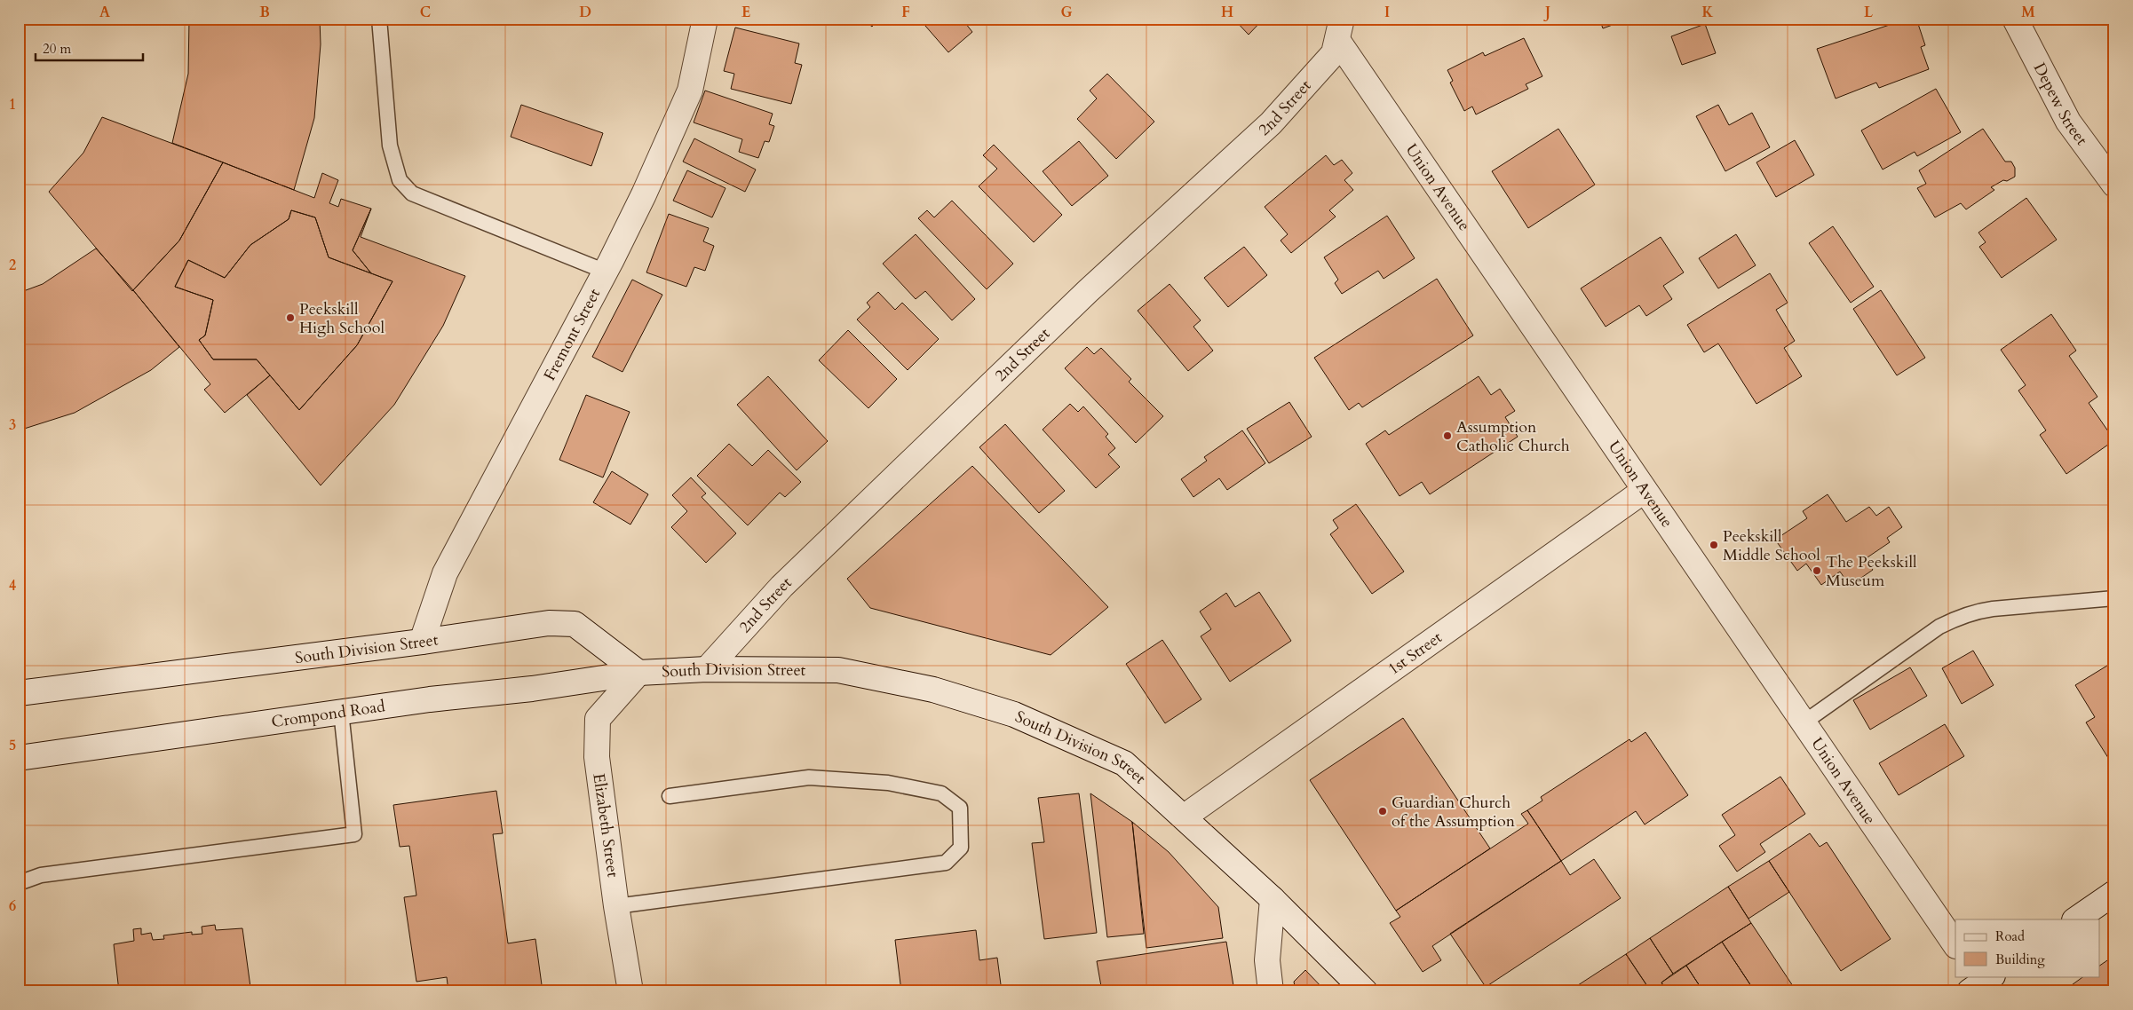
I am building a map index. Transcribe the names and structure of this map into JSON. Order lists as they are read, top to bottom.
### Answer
{
  "streets": {
    "street": [
      "Depew Street",
      "2nd Street",
      "Union Avenue",
      "Fremont Street",
      "South Division Street",
      "1st Street",
      "Crompond Road",
      "Elizabeth Street"
    ]
  },
  "crossings": [
    ["2nd Street", "Union Avenue"],
    ["2nd Street", "South Division Street"],
    ["Union Avenue", "1st Street"],
    ["Fremont Street", "South Division Street"],
    ["South Division Street", "1st Street"],
    ["South Division Street", "Crompond Road"],
    ["South Division Street", "Elizabeth Street"],
    ["Crompond Road", "Elizabeth Street"]
  ],
  "places": [
    "Peekskill High School",
    "Assumption Catholic Church",
    "Peekskill Middle School",
    "The Peekskill Museum",
    "Guardian Church of the Assumption"
  ],
  "legend": ["Road", "Building"],
  "scale_bar": "20 m",
  "grid": {
    "columns": [
      "A",
      "B",
      "C",
      "D",
      "E",
      "F",
      "G",
      "H",
      "I",
      "J",
      "K",
      "L",
      "M"
    ],
    "rows": [
      "1",
      "2",
      "3",
      "4",
      "5",
      "6"
    ]
  }
}
